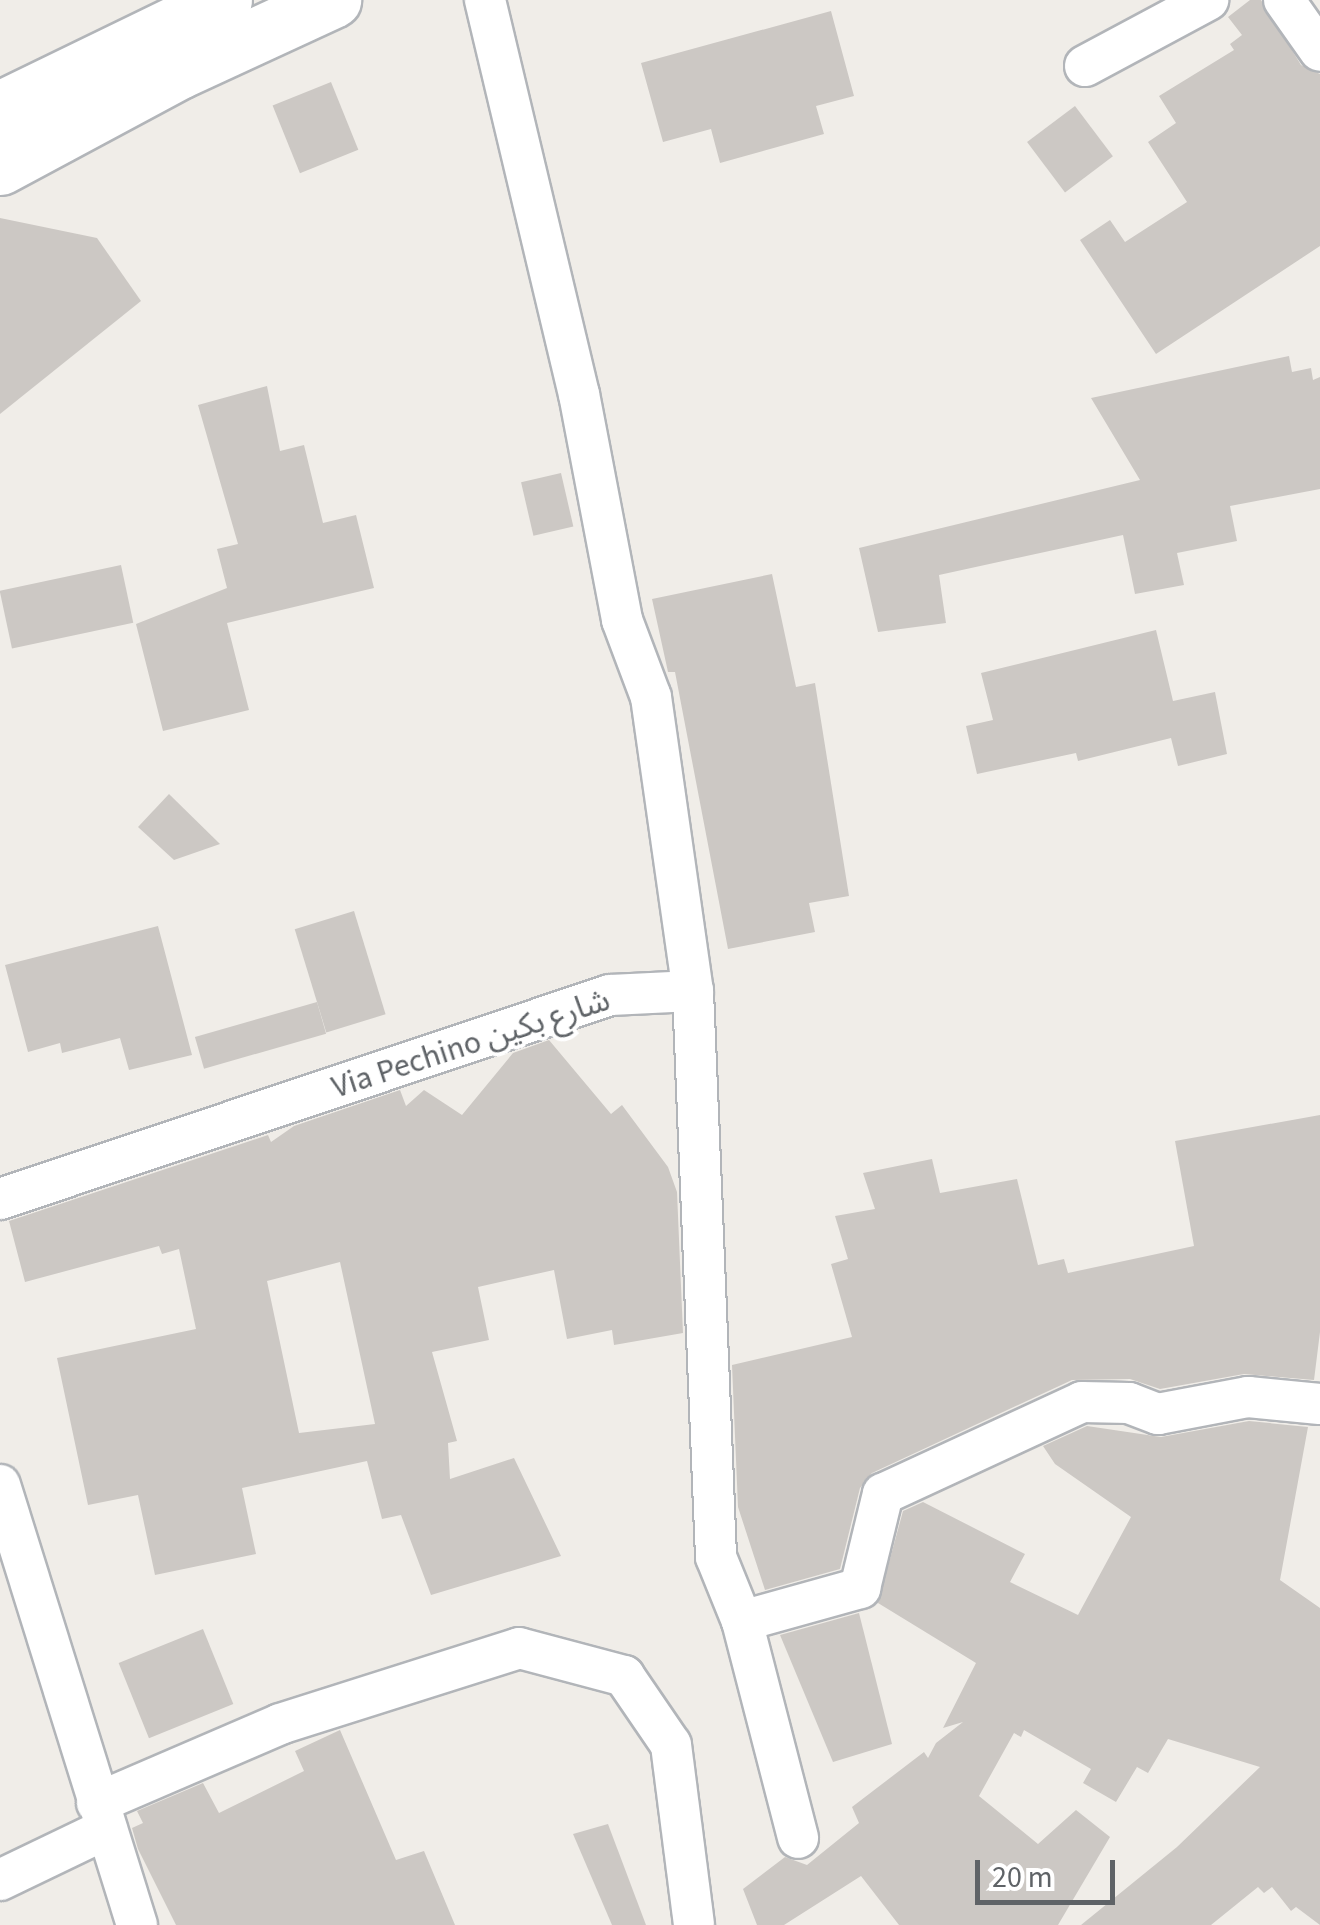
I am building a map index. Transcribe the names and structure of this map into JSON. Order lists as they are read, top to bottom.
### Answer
{
  "streets": {
    "street": ["Via Pechino شارع بكين"]
  },
  "scale_bar": "20 m"
}
